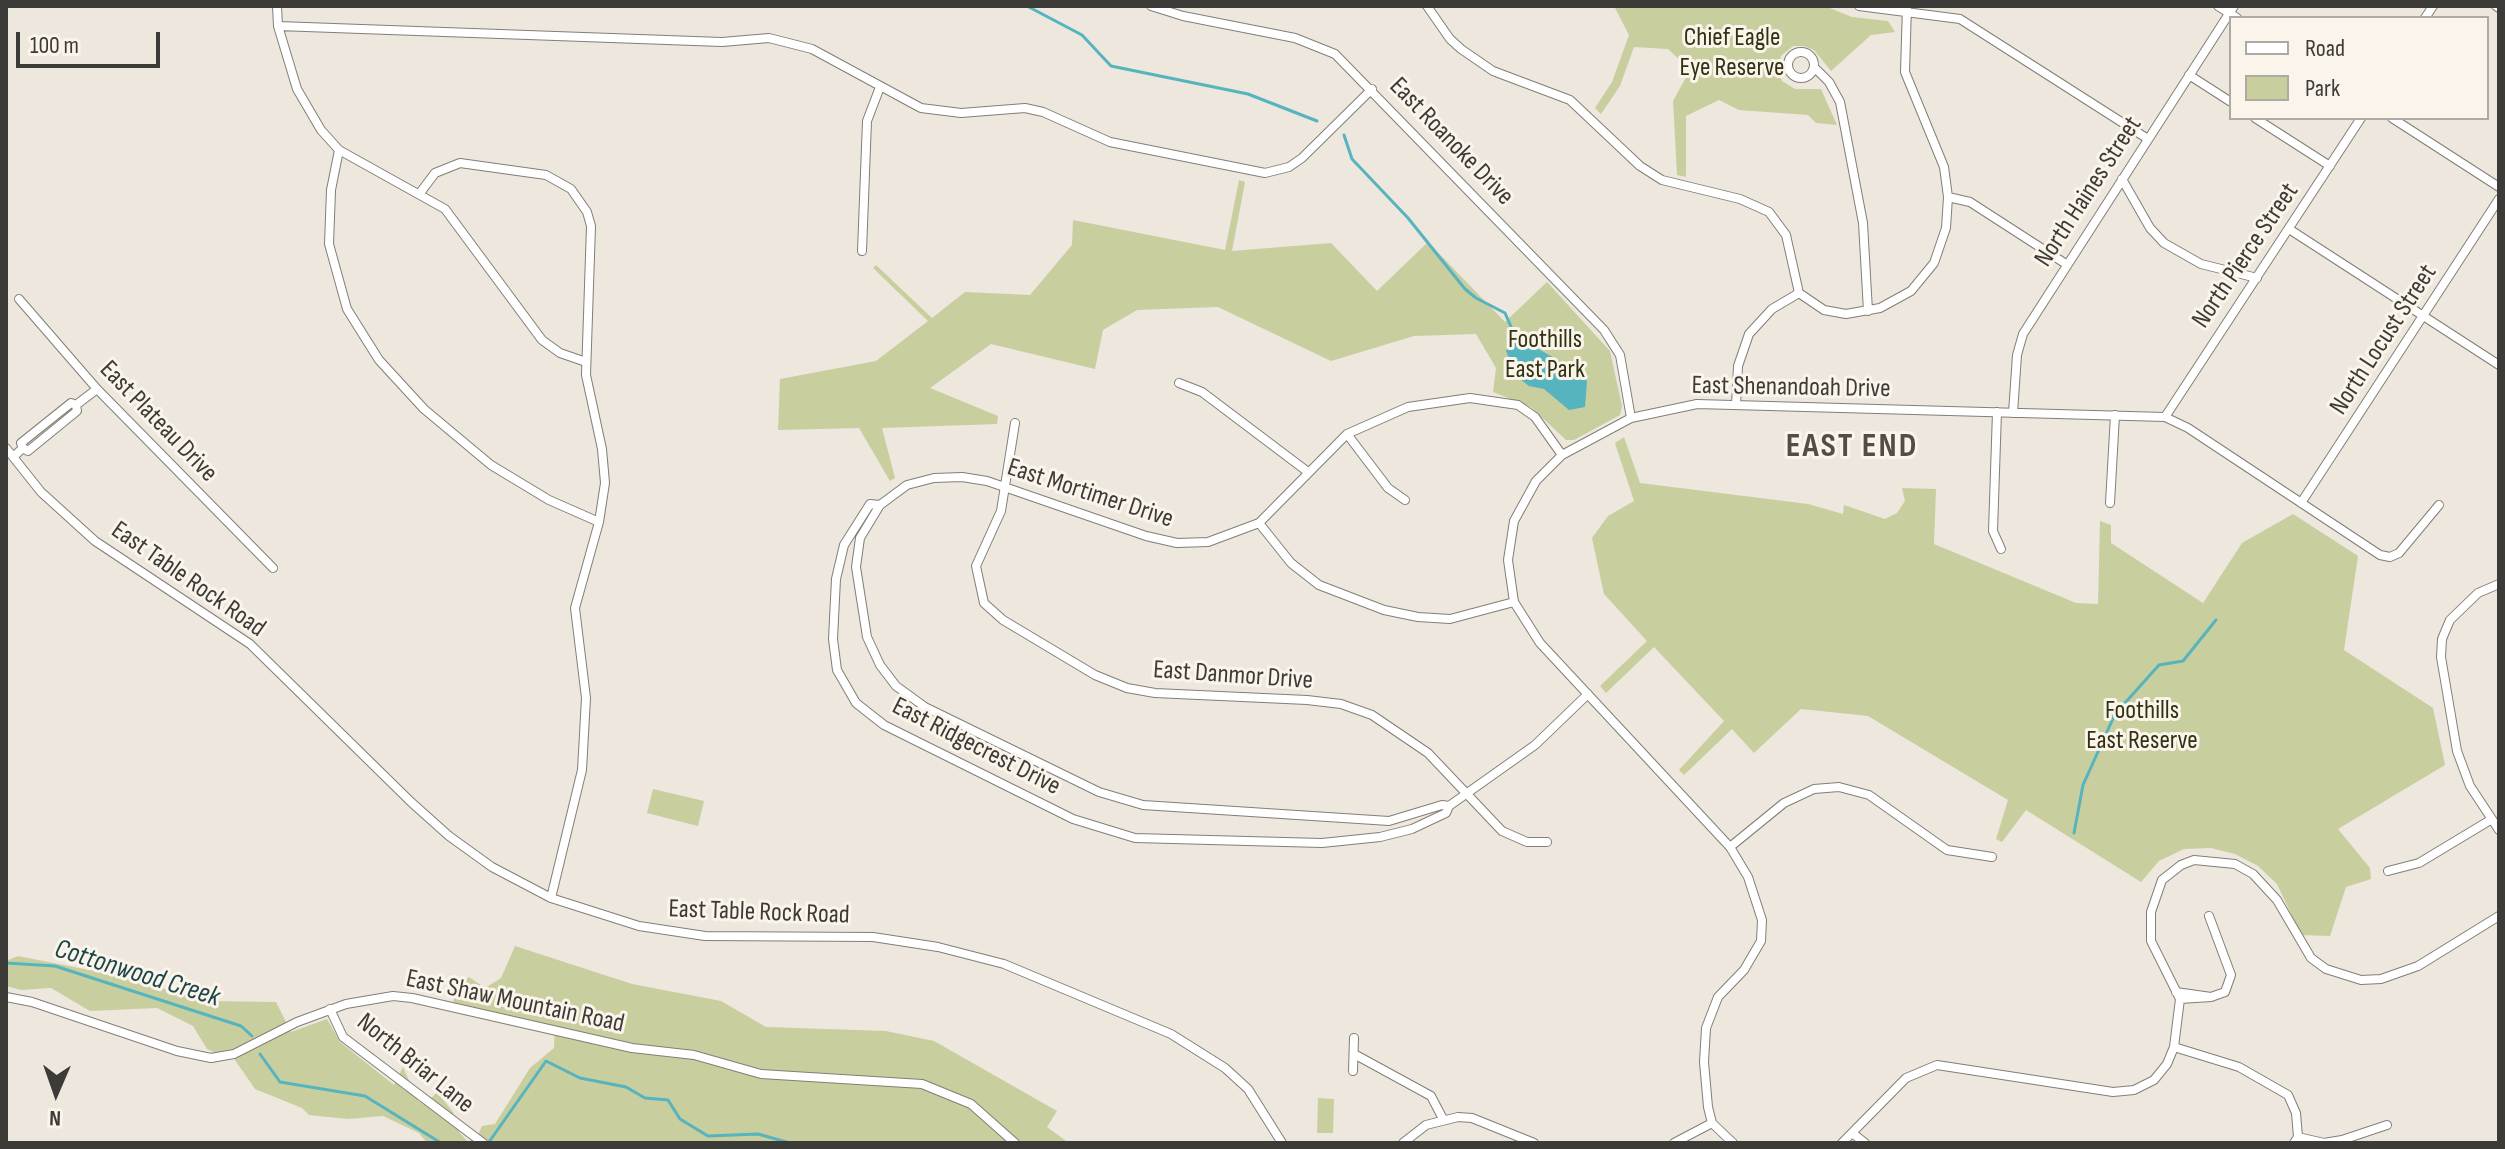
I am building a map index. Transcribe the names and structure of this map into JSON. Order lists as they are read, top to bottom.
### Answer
{
  "streets": {
    "street": [
      "East Roanoke Drive",
      "North Haines Street",
      "North Pierce Street",
      "North Locust Street",
      "East Shenandoah Drive",
      "East Plateau Drive",
      "East Mortimer Drive",
      "East Table Rock Road",
      "East Danmor Drive",
      "East Ridgecrest Drive",
      "East Shaw Mountain Road",
      "North Briar Lane"
    ]
  },
  "crossings": [
    ["East Roanoke Drive", "East Shenandoah Drive"],
    ["North Haines Street", "East Shenandoah Drive"],
    ["North Pierce Street", "East Shenandoah Drive"],
    ["North Locust Street", "East Shenandoah Drive"],
    ["East Shenandoah Drive", "East Mortimer Drive"],
    ["East Shenandoah Drive", "East Ridgecrest Drive"],
    ["East Mortimer Drive", "East Danmor Drive"],
    ["East Mortimer Drive", "East Ridgecrest Drive"],
    ["East Danmor Drive", "East Ridgecrest Drive"],
    ["East Shaw Mountain Road", "North Briar Lane"]
  ],
  "districts": ["EAST END"],
  "water": ["Cottonwood Creek"],
  "parks": ["Chief Eagle Eye Reserve", "Foothills East Park", "Foothills East Reserve"],
  "legend": ["Road", "Park"],
  "scale_bar": "100 m",
  "north": "bottom"
}
